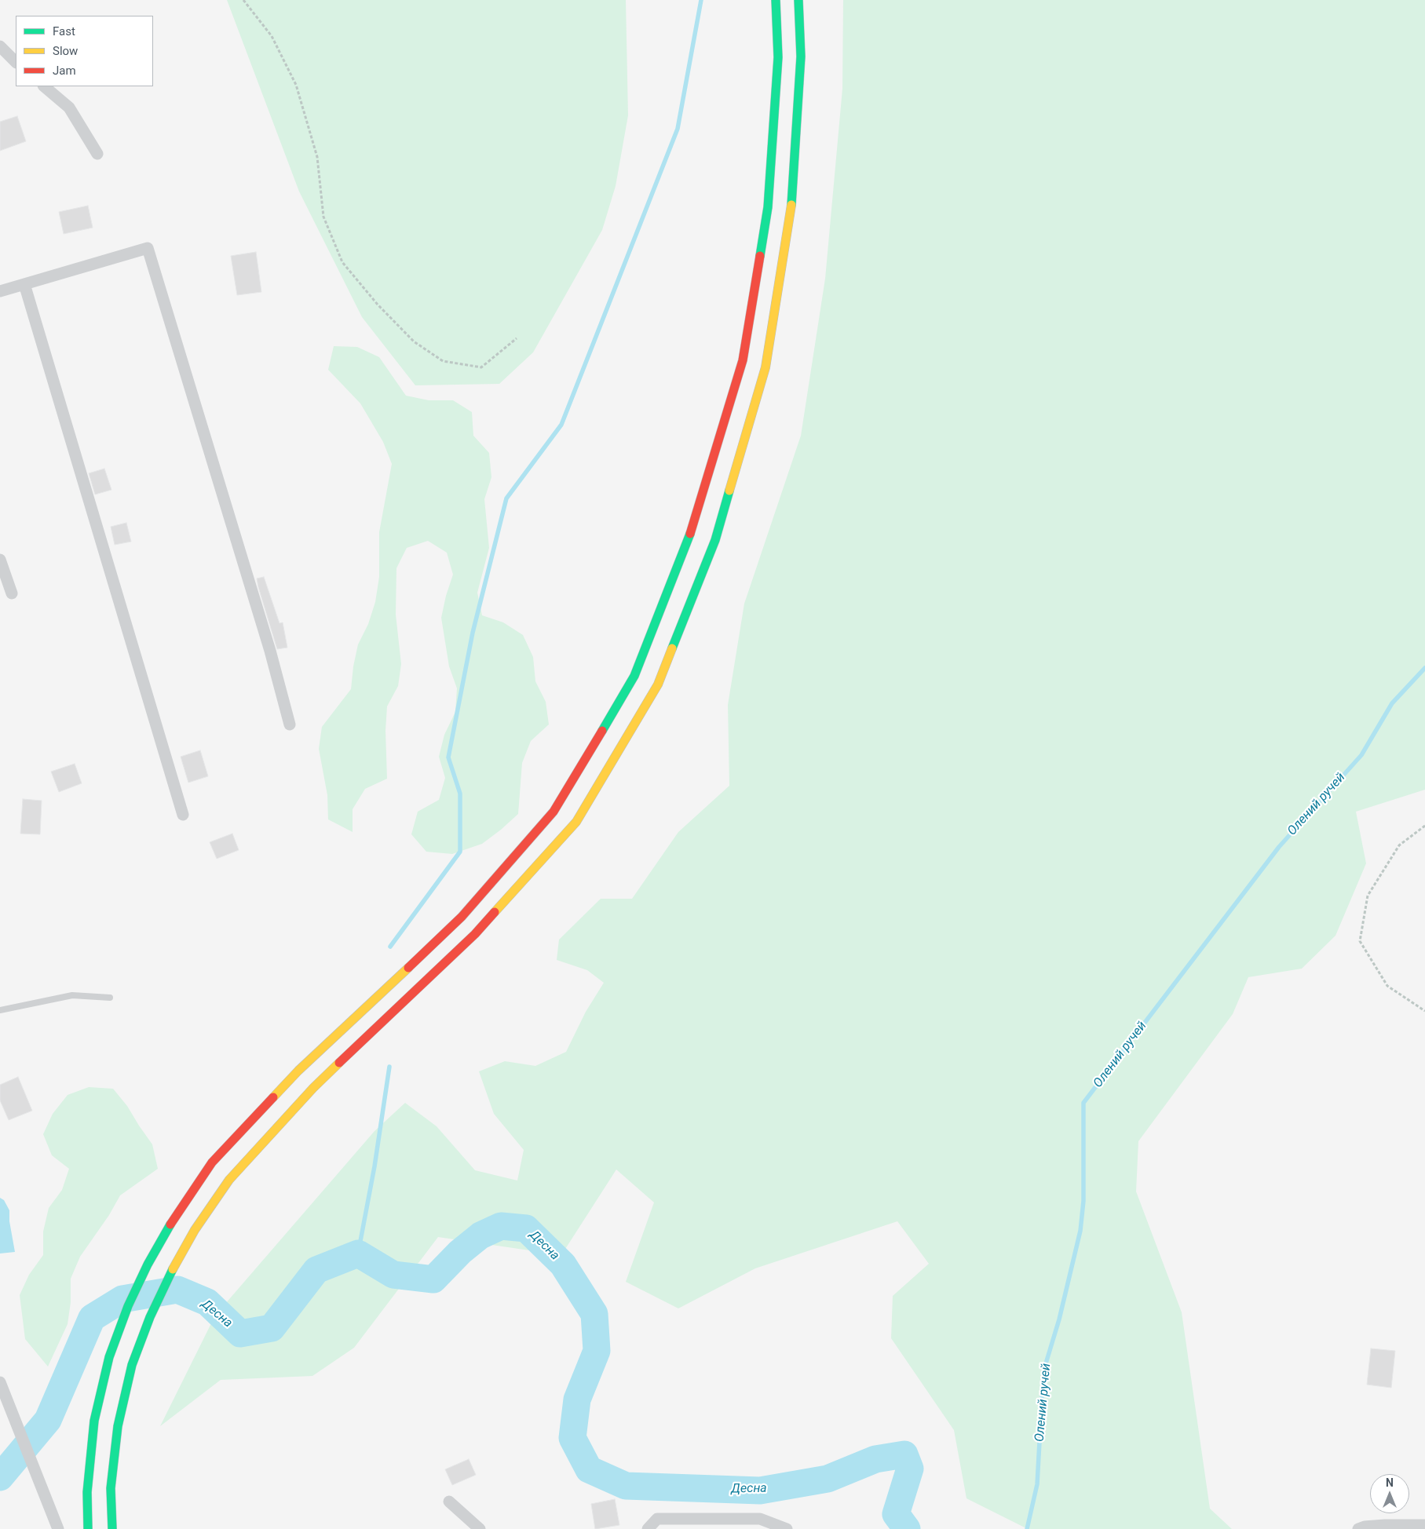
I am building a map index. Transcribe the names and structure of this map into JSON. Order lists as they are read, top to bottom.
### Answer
{
  "water": ["Олений ручей", "Десна"],
  "legend": ["Fast", "Slow", "Jam"],
  "north": "top"
}
